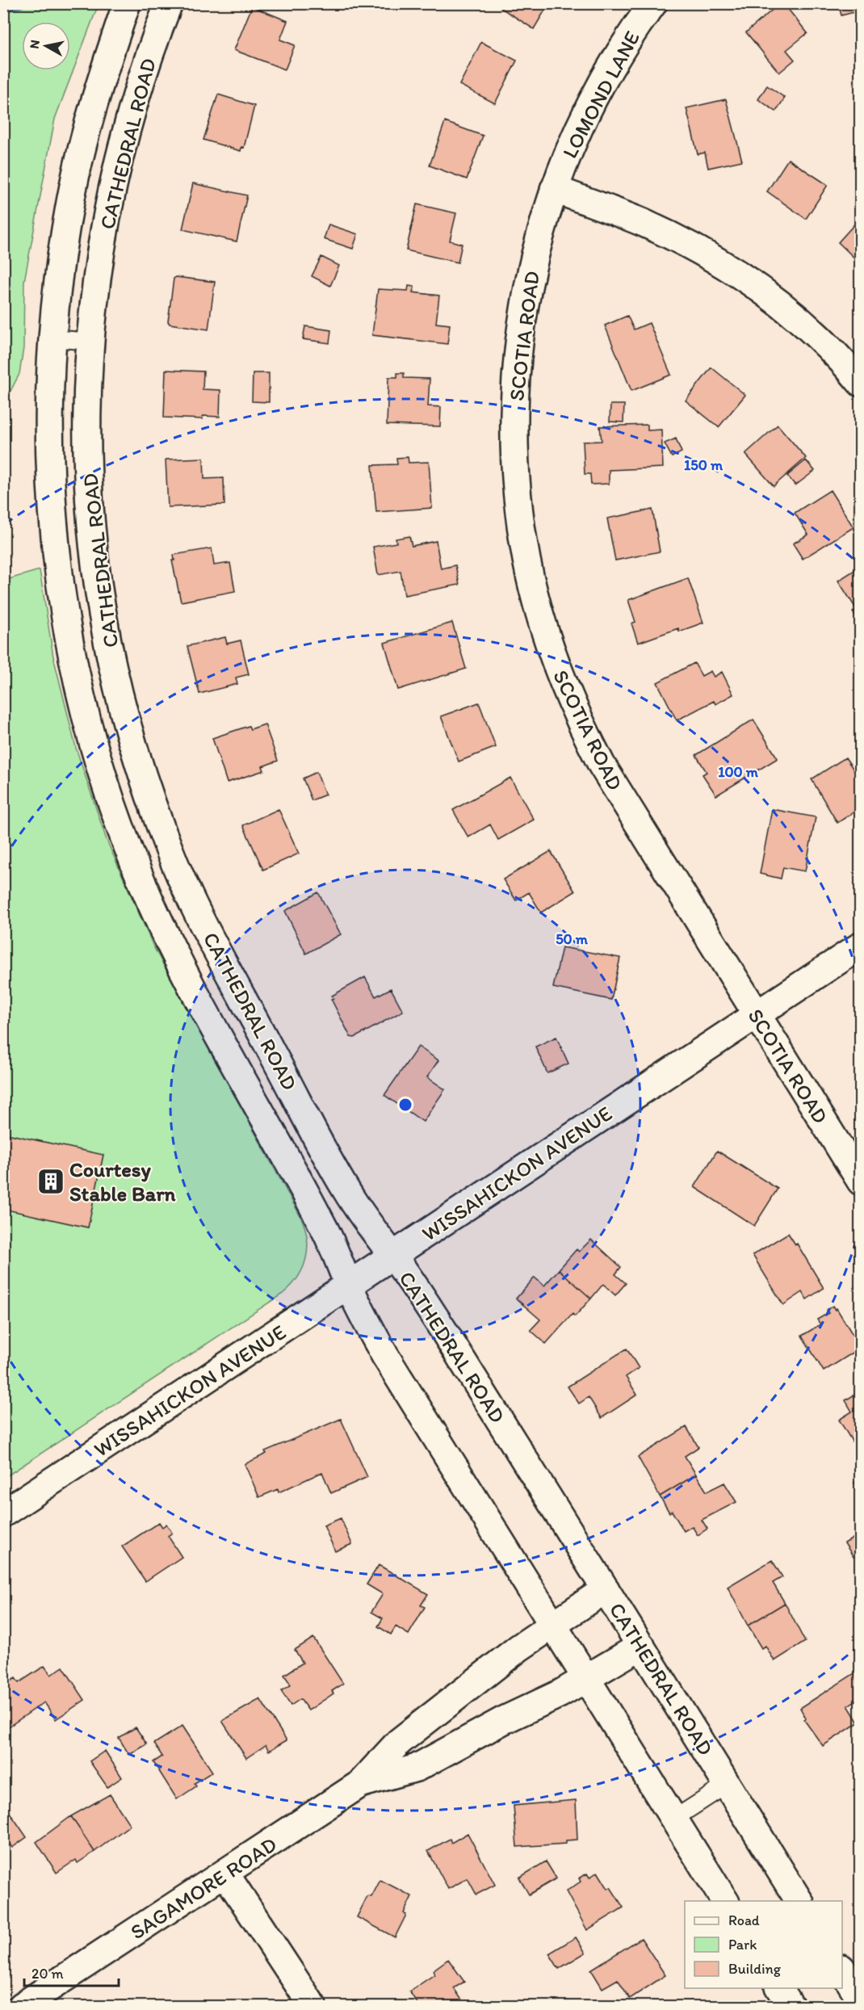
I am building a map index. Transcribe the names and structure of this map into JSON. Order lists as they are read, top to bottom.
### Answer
{
  "streets": {
    "street": [
      "LOMOND LANE",
      "CATHEDRAL ROAD",
      "SCOTIA ROAD",
      "WISSAHICKON AVENUE",
      "SAGAMORE ROAD"
    ]
  },
  "crossings": [
    ["LOMOND LANE", "SCOTIA ROAD"],
    ["CATHEDRAL ROAD", "WISSAHICKON AVENUE"],
    ["CATHEDRAL ROAD", "SAGAMORE ROAD"],
    ["SCOTIA ROAD", "WISSAHICKON AVENUE"]
  ],
  "places": {
    "building": ["Courtesy Stable Barn"]
  },
  "legend": ["Road", "Park", "Building"],
  "scale_bar": "20 m",
  "north": "left",
  "rings": ["150 m", "100 m", "50 m"]
}
